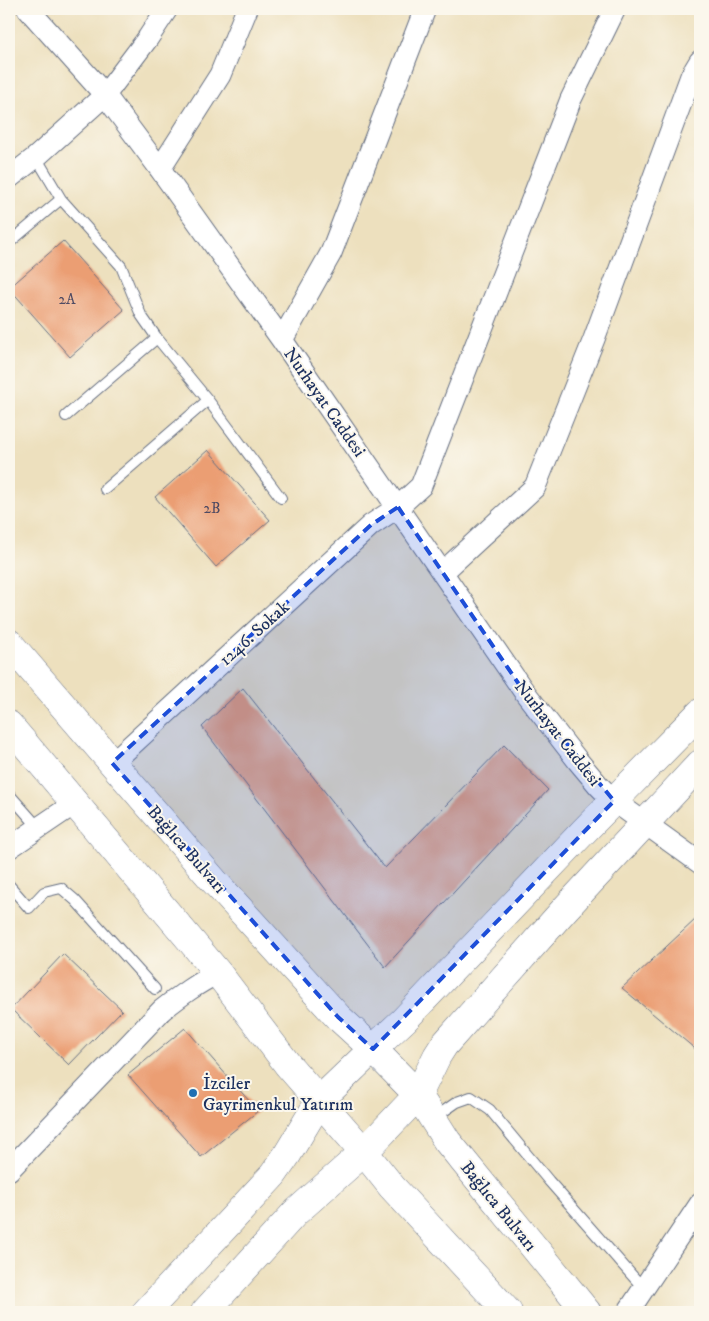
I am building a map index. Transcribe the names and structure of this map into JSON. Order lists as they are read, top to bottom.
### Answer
{
  "streets": {
    "main road": ["Bağlıca Bulvarı"],
    "street": ["Nurhayat Caddesi", "1246. Sokak"]
  },
  "crossings": [
    ["Nurhayat Caddesi", "1246. Sokak"],
    ["1246. Sokak", "Bağlıca Bulvarı"]
  ],
  "places": ["İzciler Gayrimenkul Yatırım"],
  "house_numbers": ["2A", "2B"]
}
